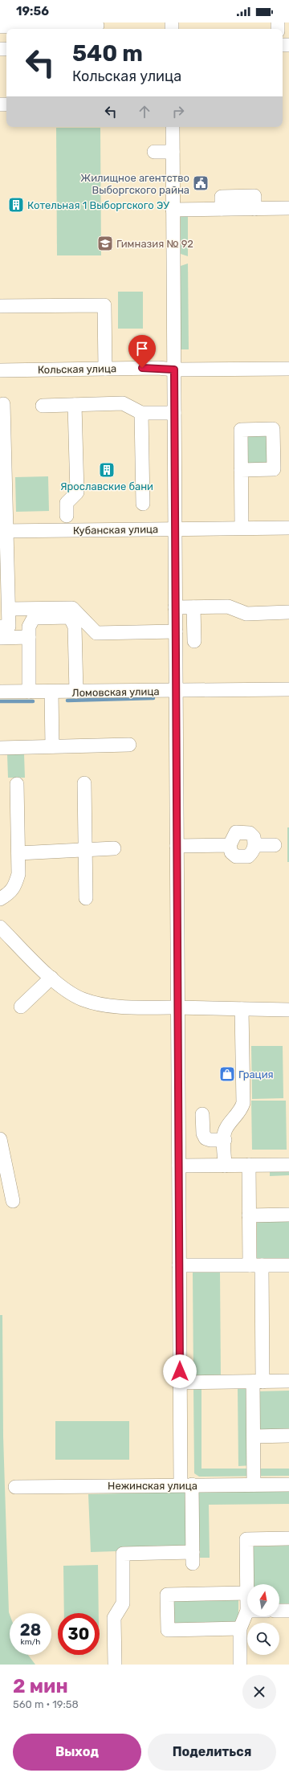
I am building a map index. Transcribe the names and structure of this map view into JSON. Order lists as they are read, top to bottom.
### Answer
{
  "streets": {
    "street": [
      "Кольская улица",
      "Кубанская улица",
      "Ломовская улица",
      "Нежинская улица"
    ]
  },
  "places": {
    "public building": ["Жилищное агентство Выборгского райна"],
    "building": ["Котельная 1 Выборгского ЭУ", "Ярославские бани"],
    "school or university": ["Гимназия № 92"],
    "shop": ["Грация"]
  },
  "north": "top",
  "page": {
    "status": "19:56",
    "turn": ["540 m", "Кольская улица"],
    "speed": "28 km/h",
    "limit": "30",
    "heading": ["2 мин", "560 m · 19:58"],
    "buttons": ["Выход", "Поделиться"]
  }
}
